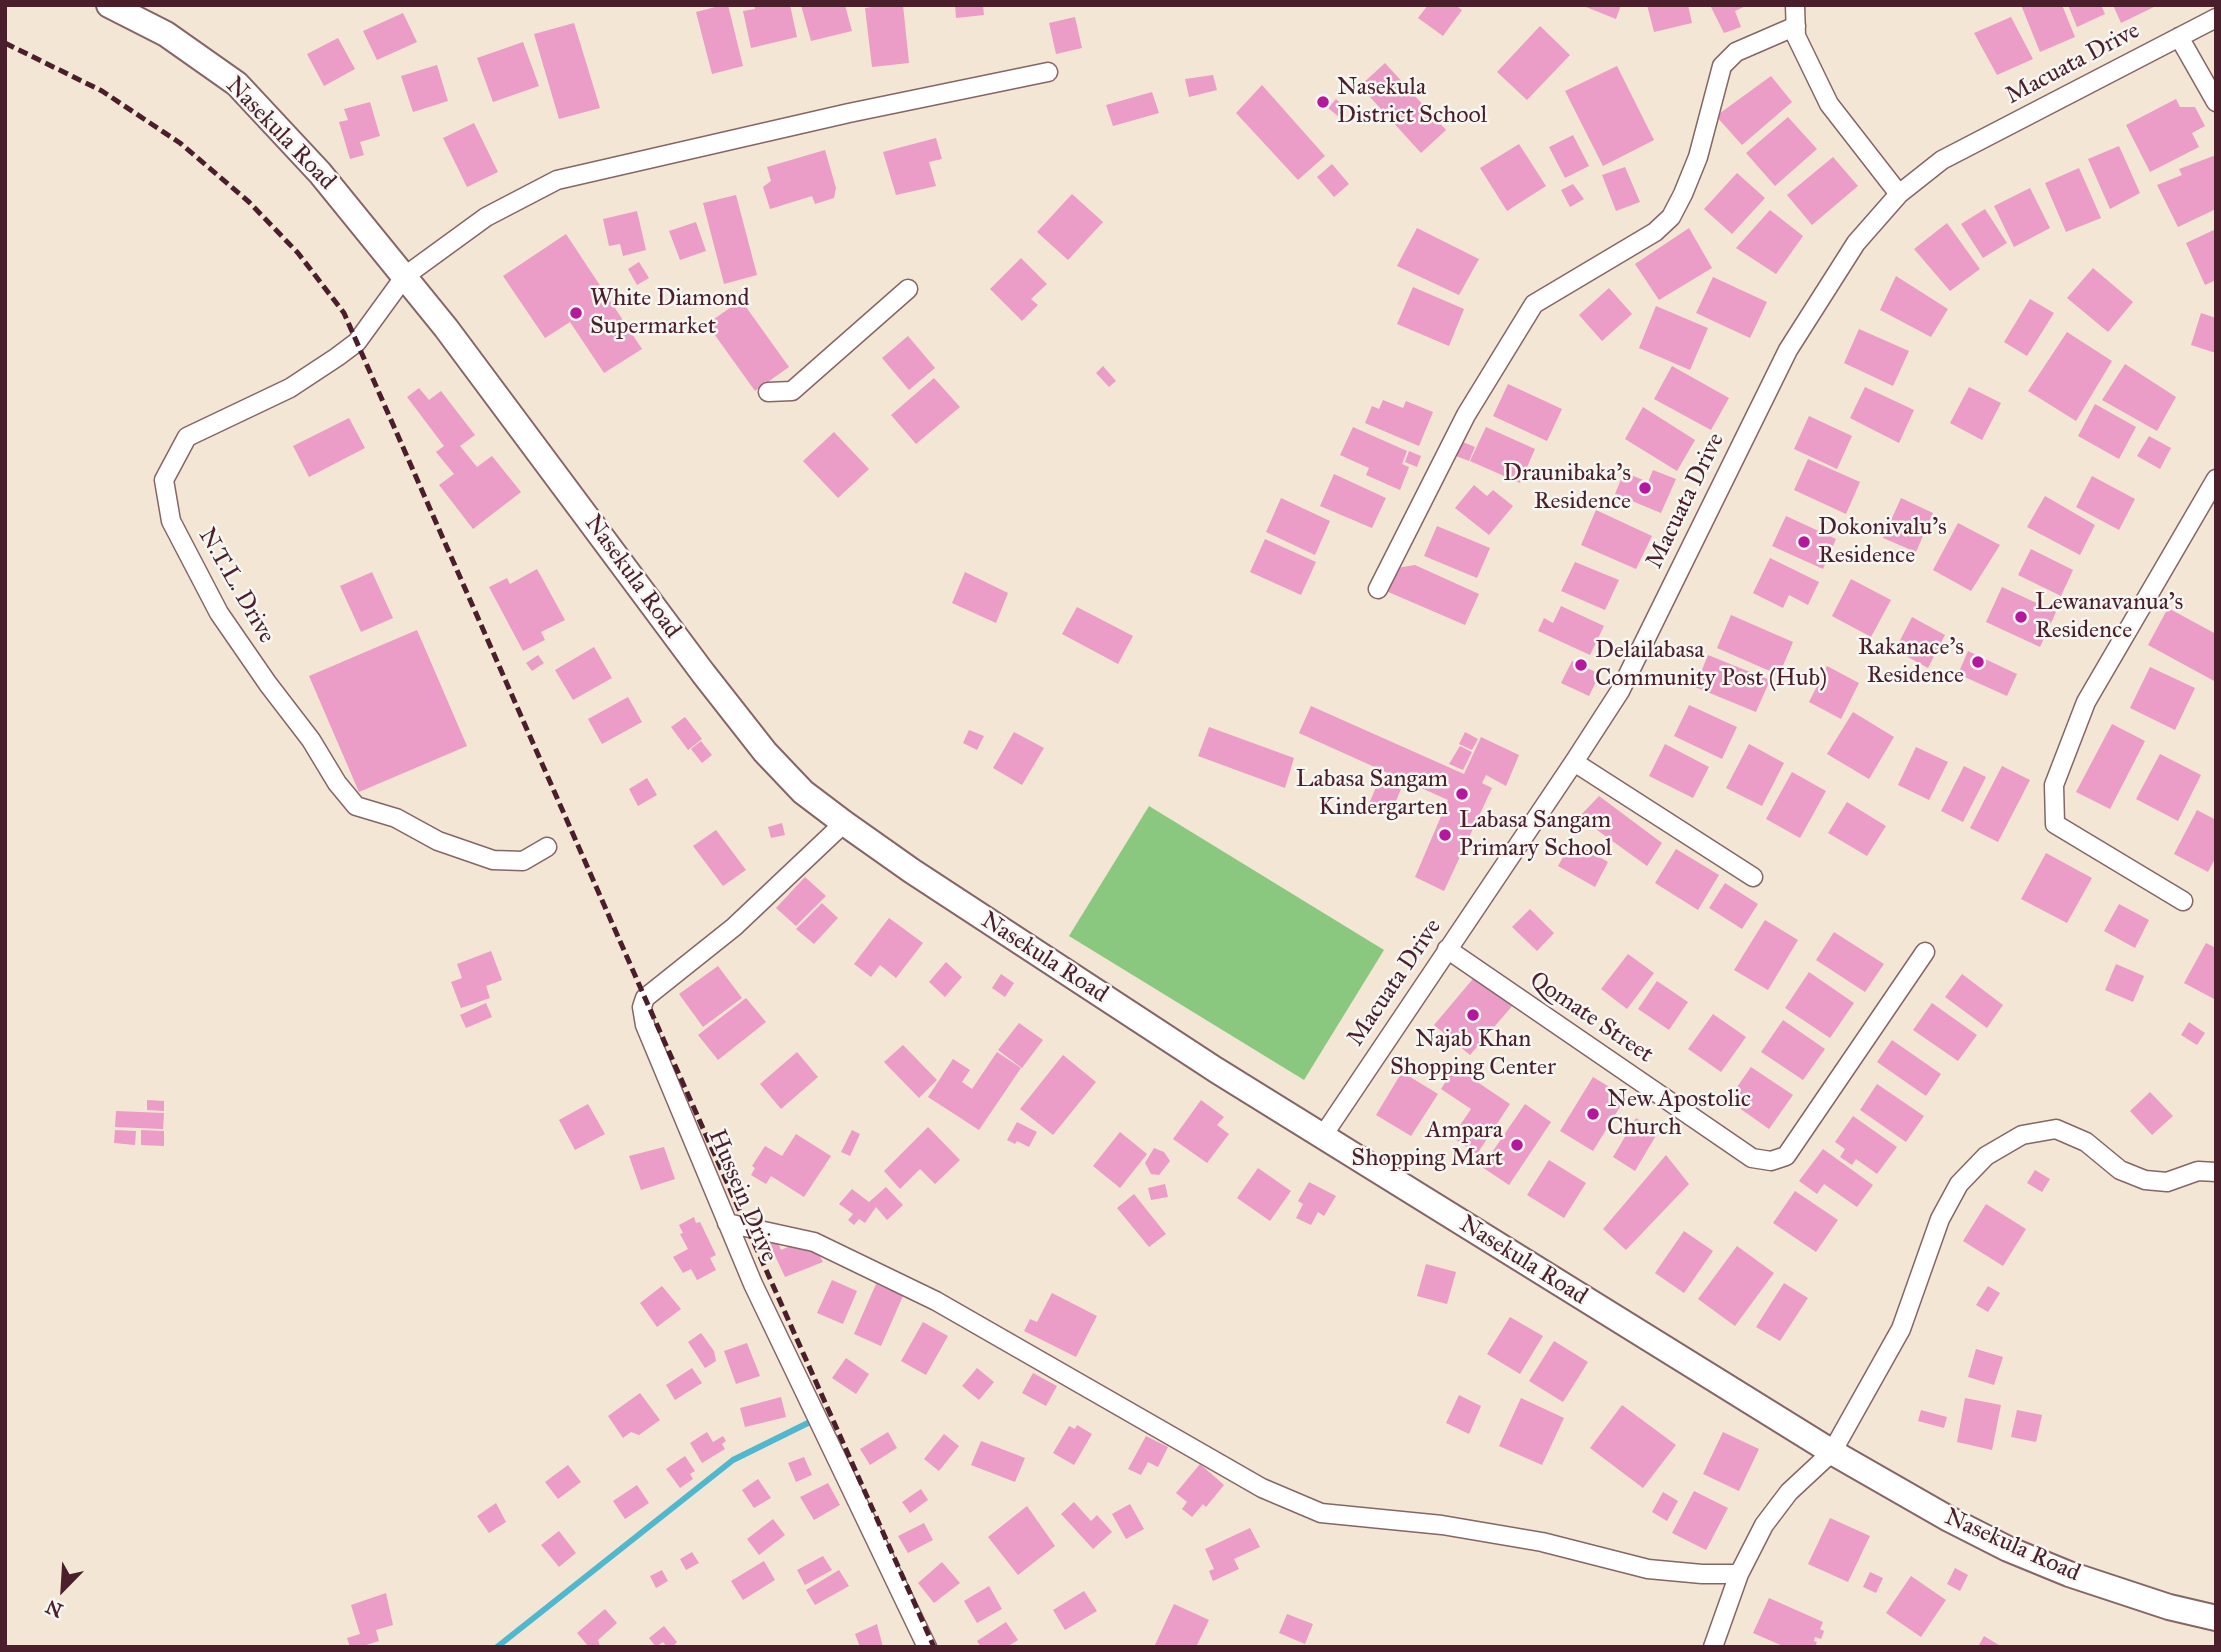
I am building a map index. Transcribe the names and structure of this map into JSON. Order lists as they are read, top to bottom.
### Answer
{
  "streets": {
    "main road": ["Nasekula Road"],
    "street": [
      "Macuata Drive",
      "N.T.L. Drive",
      "Qomate Street",
      "Hussein Drive"
    ]
  },
  "crossings": [
    ["Macuata Drive", "Nasekula Road"],
    ["Macuata Drive", "Qomate Street"],
    ["Nasekula Road", "N.T.L. Drive"],
    ["Nasekula Road", "Hussein Drive"]
  ],
  "places": [
    "Nasekula District School",
    "White Diamond Supermarket",
    "Draunibaka's Residence",
    "Dokonivalu's Residence",
    "Lewanavanua's Residence",
    "Rakanace's Residence",
    "Delailabasa Community Post (Hub)",
    "Labasa Sangam Kindergarten",
    "Labasa Sangam Primary School",
    "Najab Khan Shopping Center",
    "New Apostolic Church",
    "Ampara Shopping Mart"
  ],
  "north": "bottom left"
}
